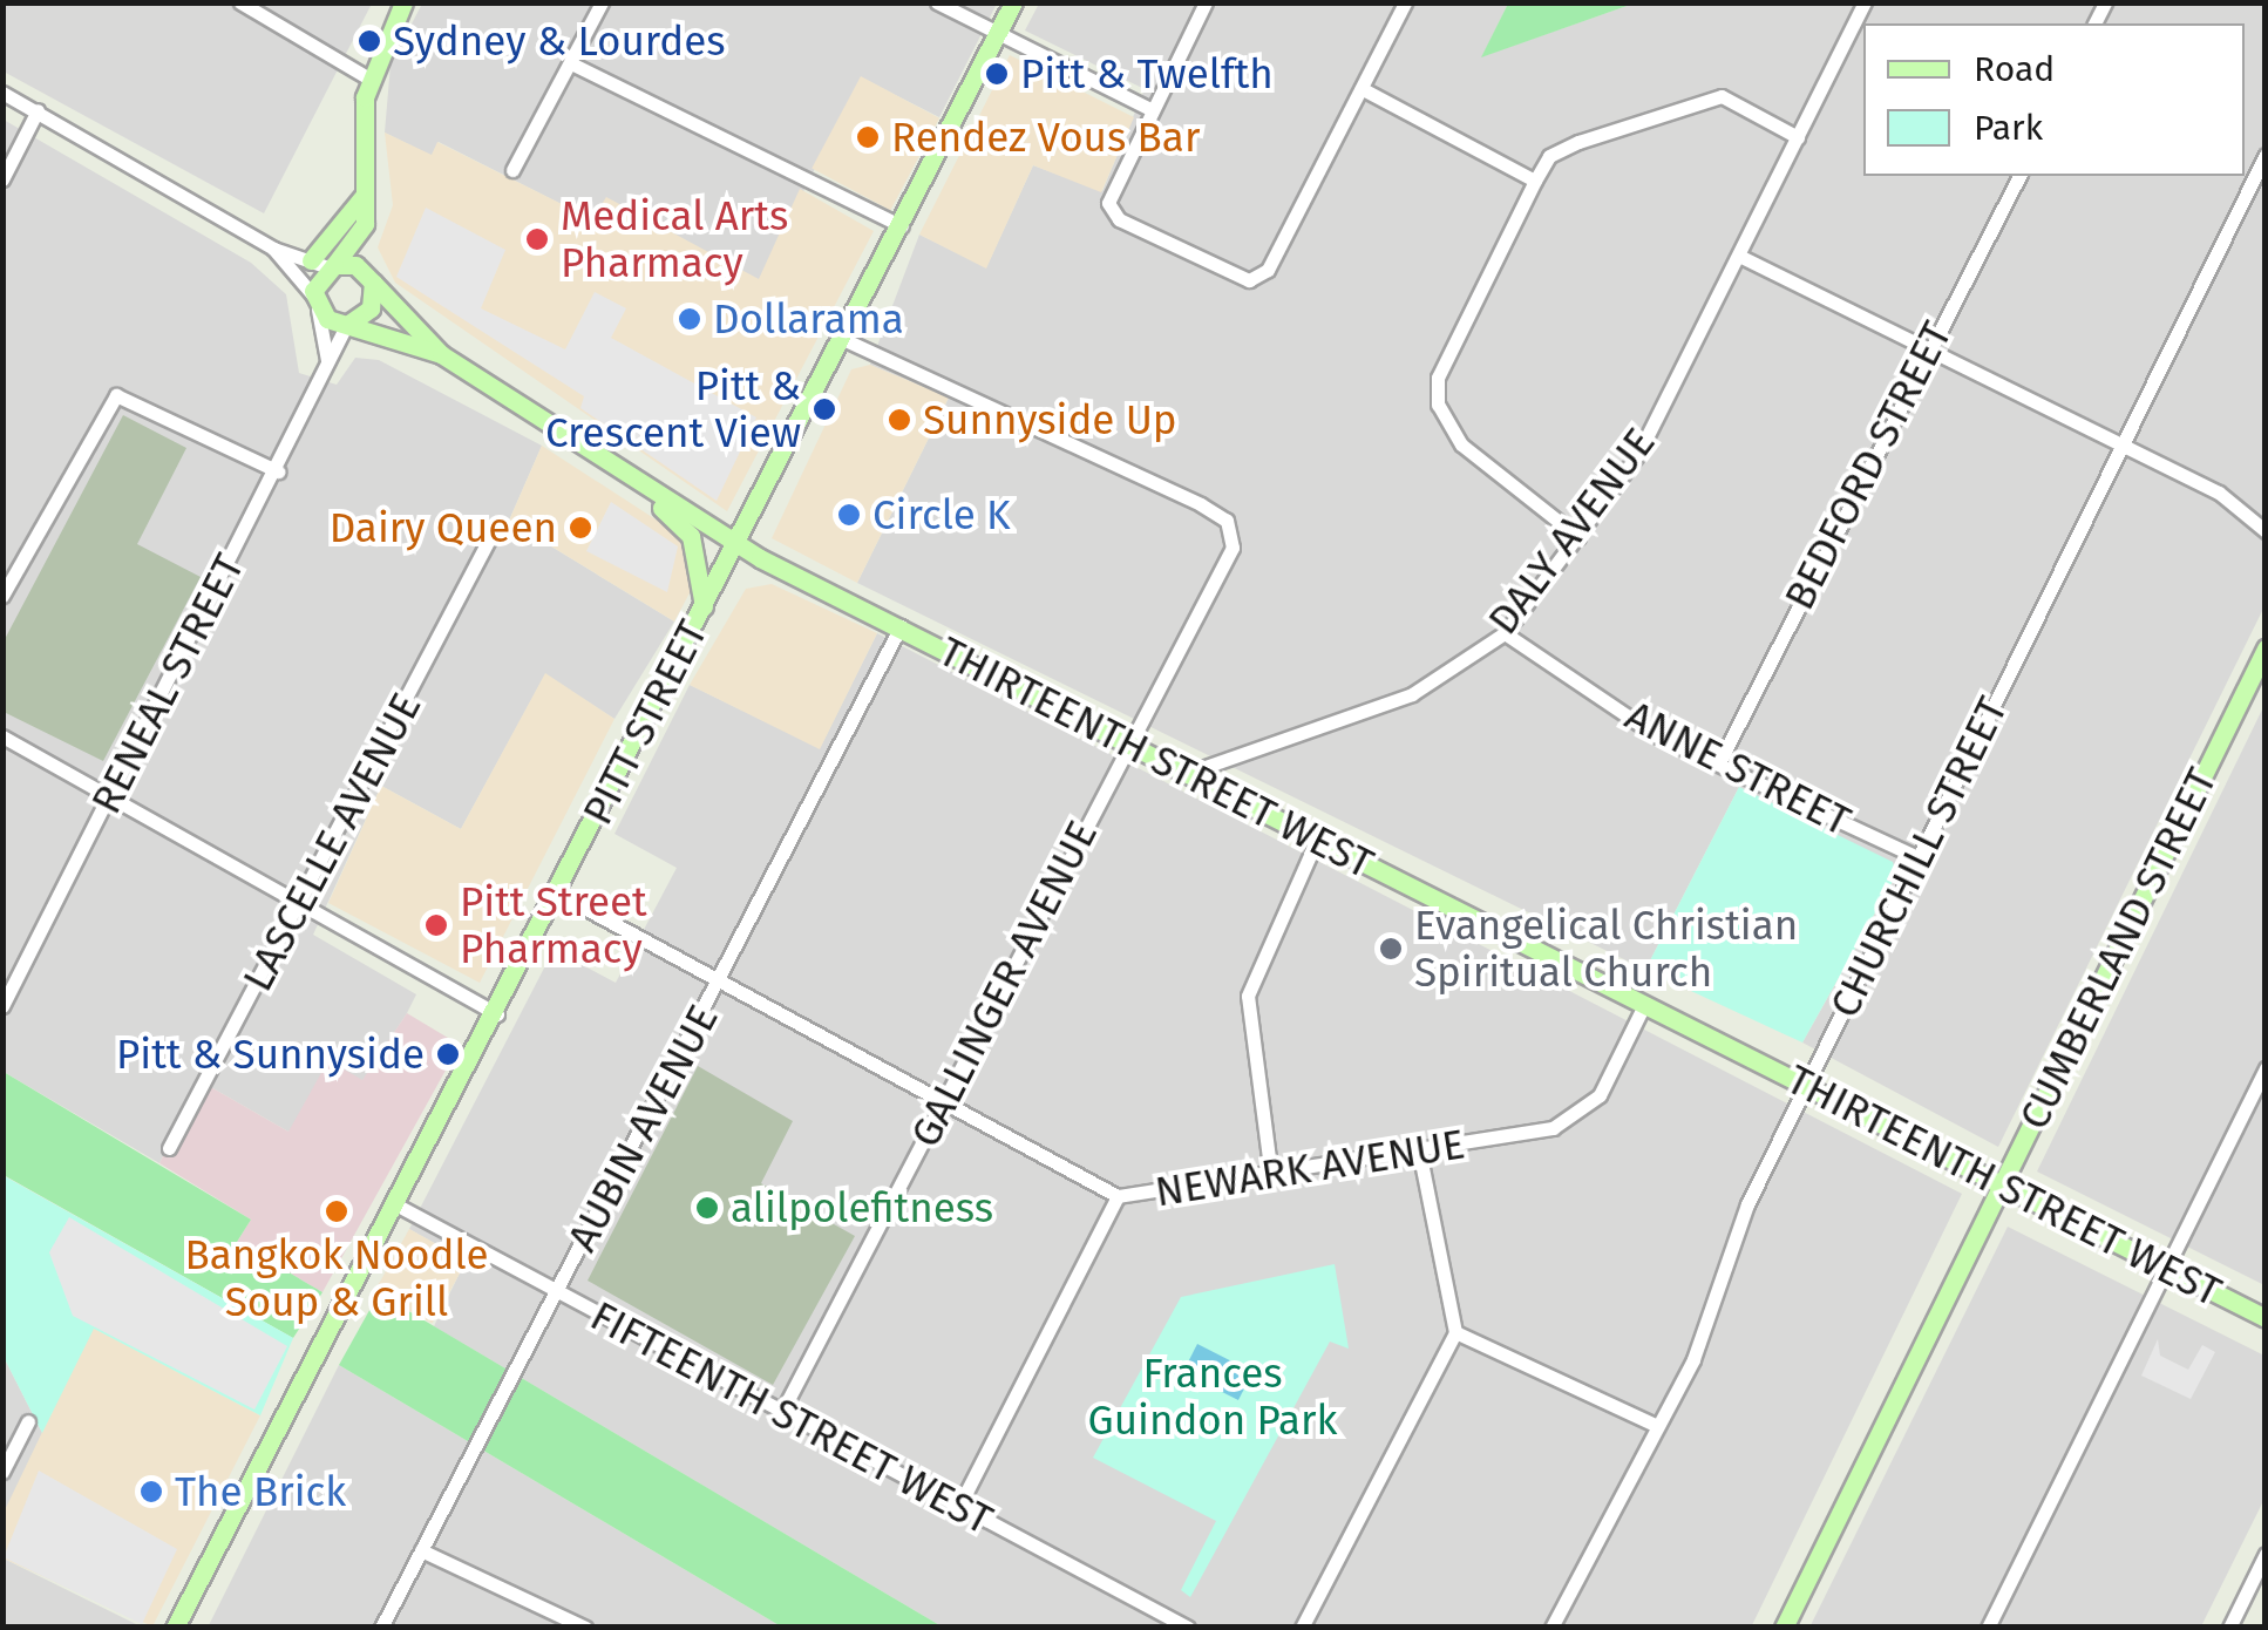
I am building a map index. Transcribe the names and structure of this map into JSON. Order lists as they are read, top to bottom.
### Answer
{
  "streets": {
    "street": [
      "BEDFORD STREET",
      "DALY AVENUE",
      "RENEAL STREET",
      "PITT STREET",
      "THIRTEENTH STREET WEST",
      "ANNE STREET",
      "LASCELLE AVENUE",
      "CHURCHILL STREET",
      "CUMBERLAND STREET",
      "GALLINGER AVENUE",
      "AUBIN AVENUE",
      "NEWARK AVENUE",
      "FIFTEENTH STREET WEST"
    ]
  },
  "crossings": [
    ["BEDFORD STREET", "ANNE STREET"],
    ["DALY AVENUE", "THIRTEENTH STREET WEST"],
    ["DALY AVENUE", "ANNE STREET"],
    ["PITT STREET", "THIRTEENTH STREET WEST"],
    ["PITT STREET", "GALLINGER AVENUE"],
    ["PITT STREET", "FIFTEENTH STREET WEST"],
    ["THIRTEENTH STREET WEST", "CHURCHILL STREET"],
    ["THIRTEENTH STREET WEST", "CUMBERLAND STREET"],
    ["THIRTEENTH STREET WEST", "GALLINGER AVENUE"],
    ["THIRTEENTH STREET WEST", "AUBIN AVENUE"],
    ["THIRTEENTH STREET WEST", "NEWARK AVENUE"],
    ["ANNE STREET", "CHURCHILL STREET"],
    ["GALLINGER AVENUE", "FIFTEENTH STREET WEST"],
    ["AUBIN AVENUE", "FIFTEENTH STREET WEST"],
    ["NEWARK AVENUE", "FIFTEENTH STREET WEST"]
  ],
  "parks": ["Frances Guindon Park"],
  "places": [
    "Sydney & Lourdes",
    "Pitt & Twelfth",
    "Rendez Vous Bar",
    "Medical Arts Pharmacy",
    "Dollarama",
    "Pitt & Crescent View",
    "Sunnyside Up",
    "Circle K",
    "Dairy Queen",
    "Pitt Street Pharmacy",
    "Evangelical Christian Spiritual Church",
    "Pitt & Sunnyside",
    "alilpolefitness",
    "Bangkok Noodle Soup & Grill",
    "The Brick"
  ],
  "legend": ["Road", "Park"]
}
